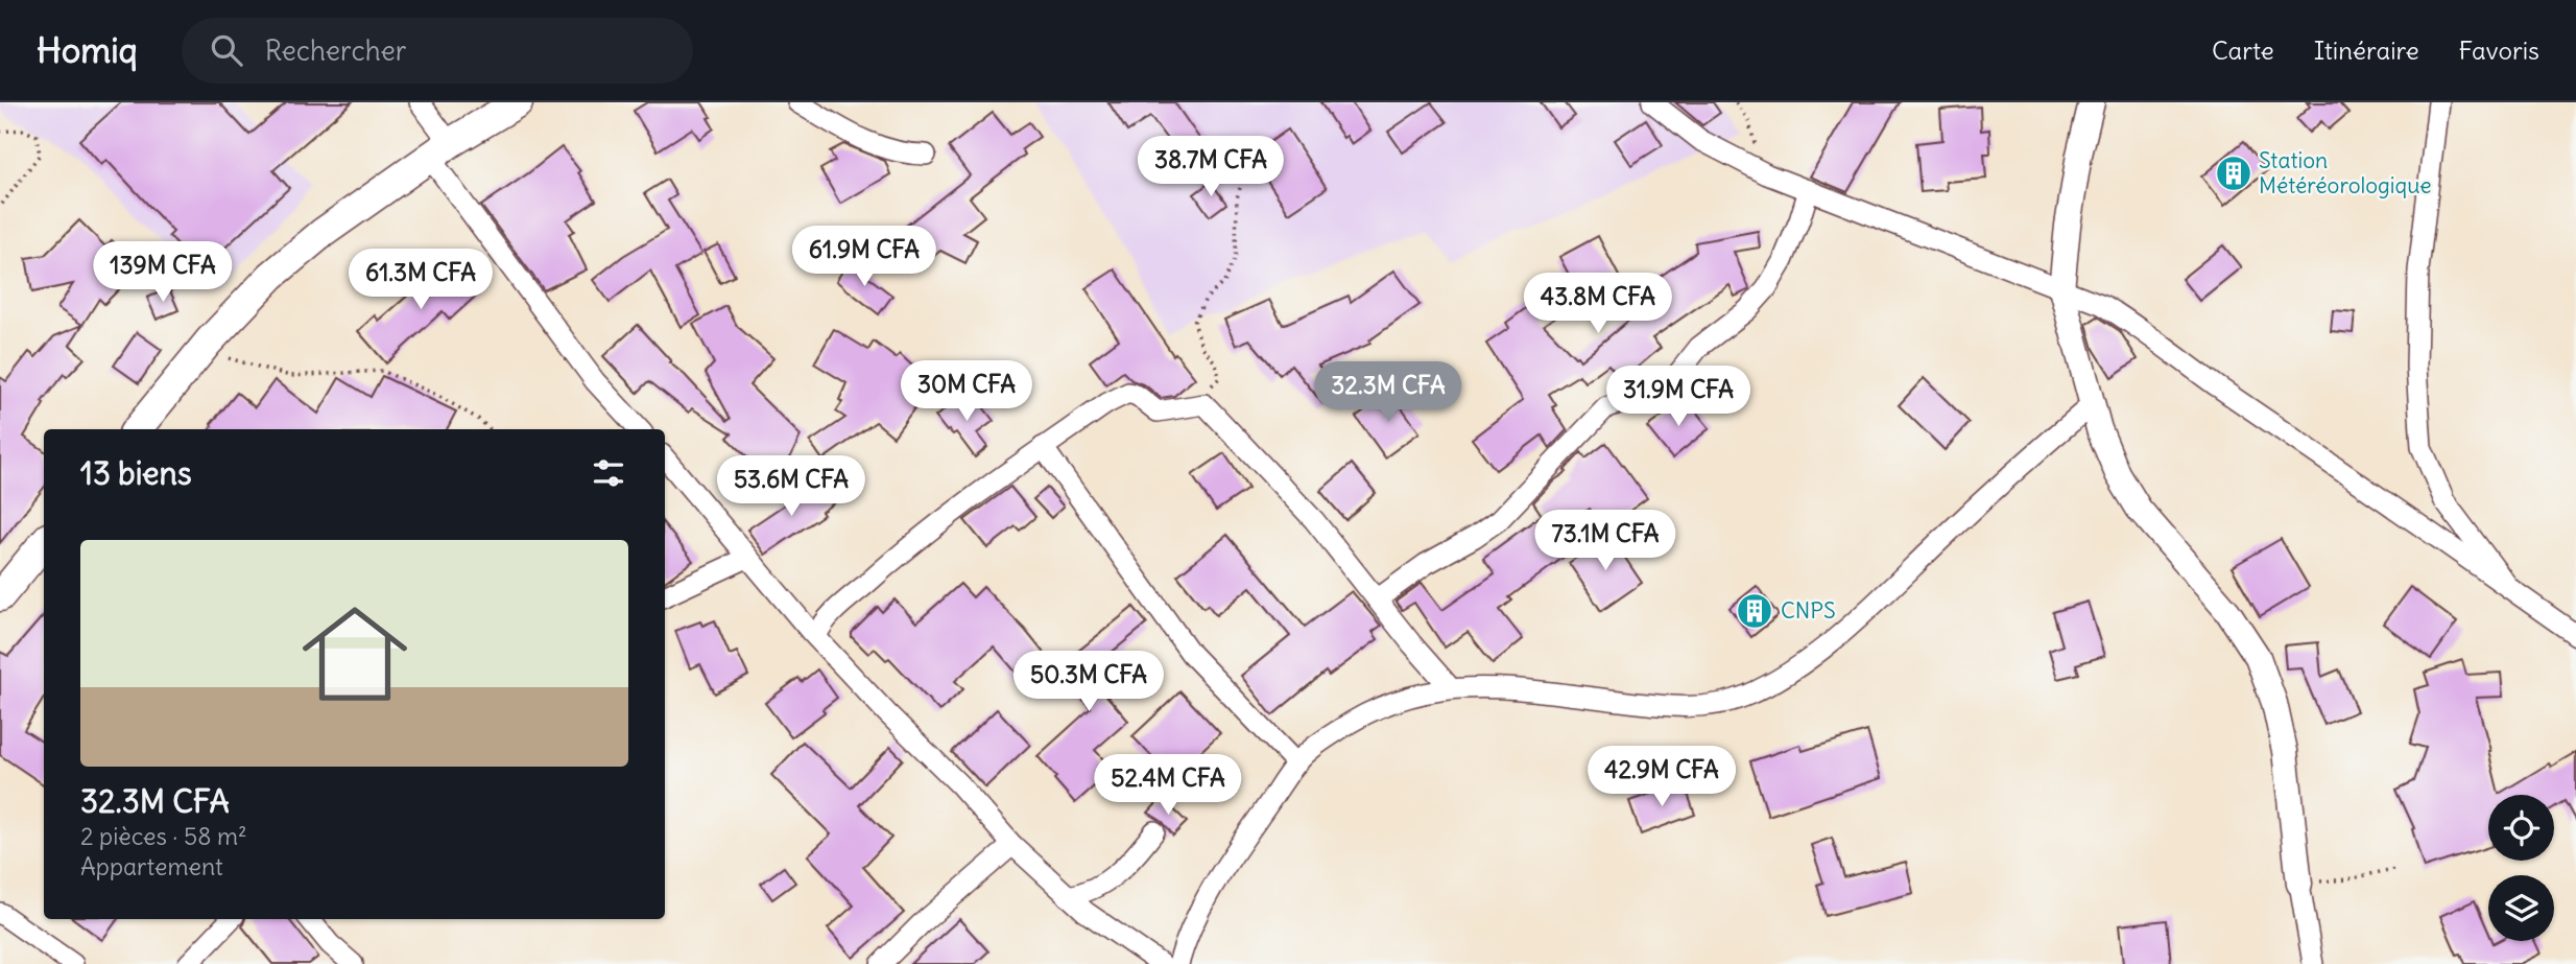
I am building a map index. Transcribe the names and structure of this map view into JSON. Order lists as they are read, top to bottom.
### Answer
{
  "places": {
    "building": ["Station Météréorologique", "CNPS"]
  },
  "page": {
    "header": "Homiq",
    "search": "Rechercher",
    "nav": ["Carte", "Itinéraire", "Favoris"],
    "price": [
      "38.7M CFA",
      "61.9M CFA",
      "139M CFA",
      "61.3M CFA",
      "43.8M CFA",
      "30M CFA",
      "32.3M CFA",
      "31.9M CFA",
      "53.6M CFA",
      "73.1M CFA",
      "50.3M CFA",
      "42.9M CFA",
      "52.4M CFA"
    ],
    "heading": "13 biens",
    "list": [
      {
        "name": "32.3M CFA",
        "note": "2 pièces · 58 m² · Appartement"
      }
    ]
  }
}
